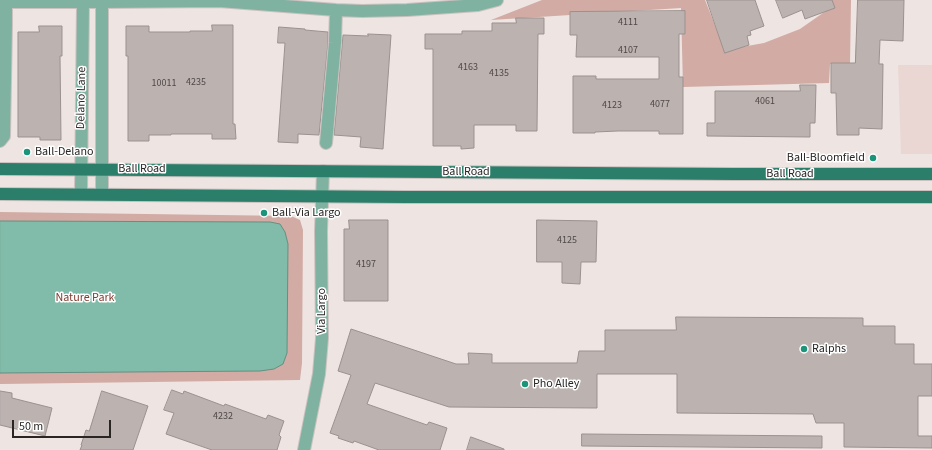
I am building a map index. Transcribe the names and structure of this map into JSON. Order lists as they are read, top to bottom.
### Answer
{
  "streets": {
    "main road": ["Ball Road"],
    "street": ["Delano Lane", "Via Largo"]
  },
  "crossings": [
    ["Delano Lane", "Ball Road"],
    ["Ball Road", "Via Largo"]
  ],
  "parks": ["Nature Park"],
  "places": [
    "Ball-Delano",
    "Ball-Bloomfield",
    "Ball-Via Largo",
    "Ralphs",
    "Pho Alley"
  ],
  "house_numbers": [
    "4111",
    "4107",
    "4163",
    "4135",
    "4235",
    "10011",
    "4061",
    "4077",
    "4123",
    "4125",
    "4197",
    "4232"
  ],
  "scale_bar": "50 m"
}
